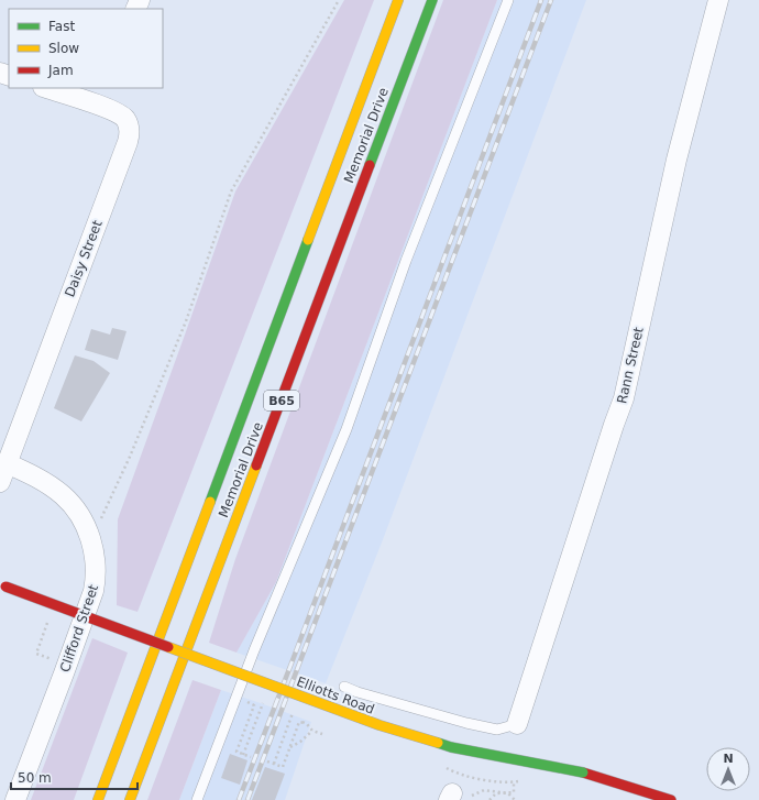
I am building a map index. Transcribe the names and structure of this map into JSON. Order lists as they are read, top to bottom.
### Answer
{
  "streets": {
    "main road": ["Memorial Drive", "B65", "Elliotts Road"],
    "street": ["Daisy Street", "Rann Street", "Clifford Street"]
  },
  "crossings": [
    ["Daisy Street", "Clifford Street"]
  ],
  "legend": ["Fast", "Slow", "Jam"],
  "scale_bar": "50 m",
  "north": "top"
}
